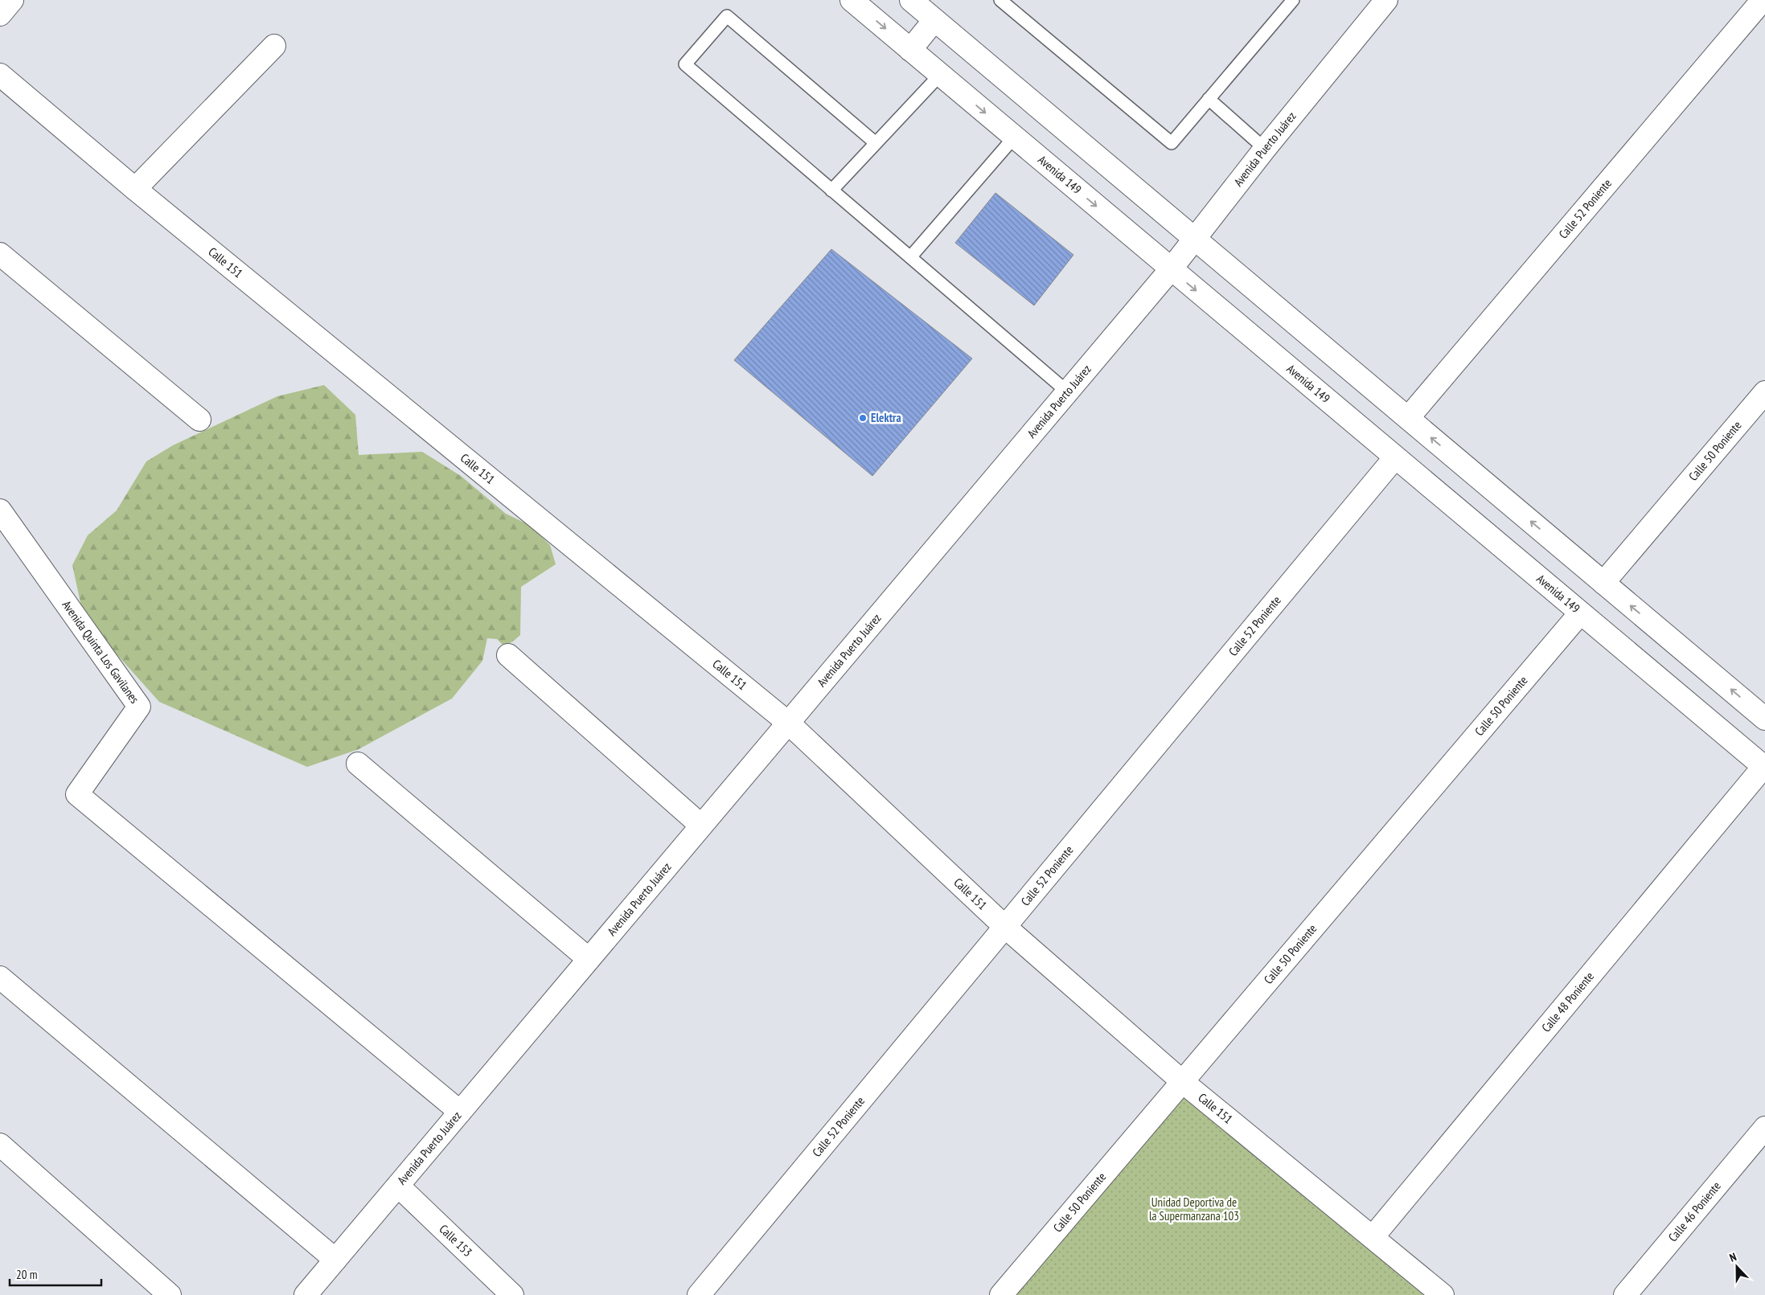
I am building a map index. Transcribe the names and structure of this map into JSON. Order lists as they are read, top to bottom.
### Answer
{
  "streets": {
    "street": [
      "Avenida Puerto Juárez",
      "Avenida 149",
      "Calle 52 Poniente",
      "Calle 151",
      "Calle 50 Poniente",
      "Avenida Quinta Los Gavilanes",
      "Calle 48 Poniente",
      "Calle 46 Poniente",
      "Calle 153"
    ]
  },
  "crossings": [
    ["Avenida Puerto Juárez", "Avenida 149"],
    ["Avenida Puerto Juárez", "Calle 151"],
    ["Avenida Puerto Juárez", "Avenida Quinta Los Gavilanes"],
    ["Avenida Puerto Juárez", "Calle 153"],
    ["Avenida 149", "Calle 52 Poniente"],
    ["Avenida 149", "Calle 50 Poniente"],
    ["Avenida 149", "Calle 48 Poniente"],
    ["Calle 52 Poniente", "Calle 151"],
    ["Calle 151", "Calle 50 Poniente"],
    ["Calle 151", "Calle 48 Poniente"]
  ],
  "parks": ["Unidad Deportiva de la Supermanzana 103"],
  "places": ["Elektra"],
  "scale_bar": "20 m",
  "north": "top"
}
